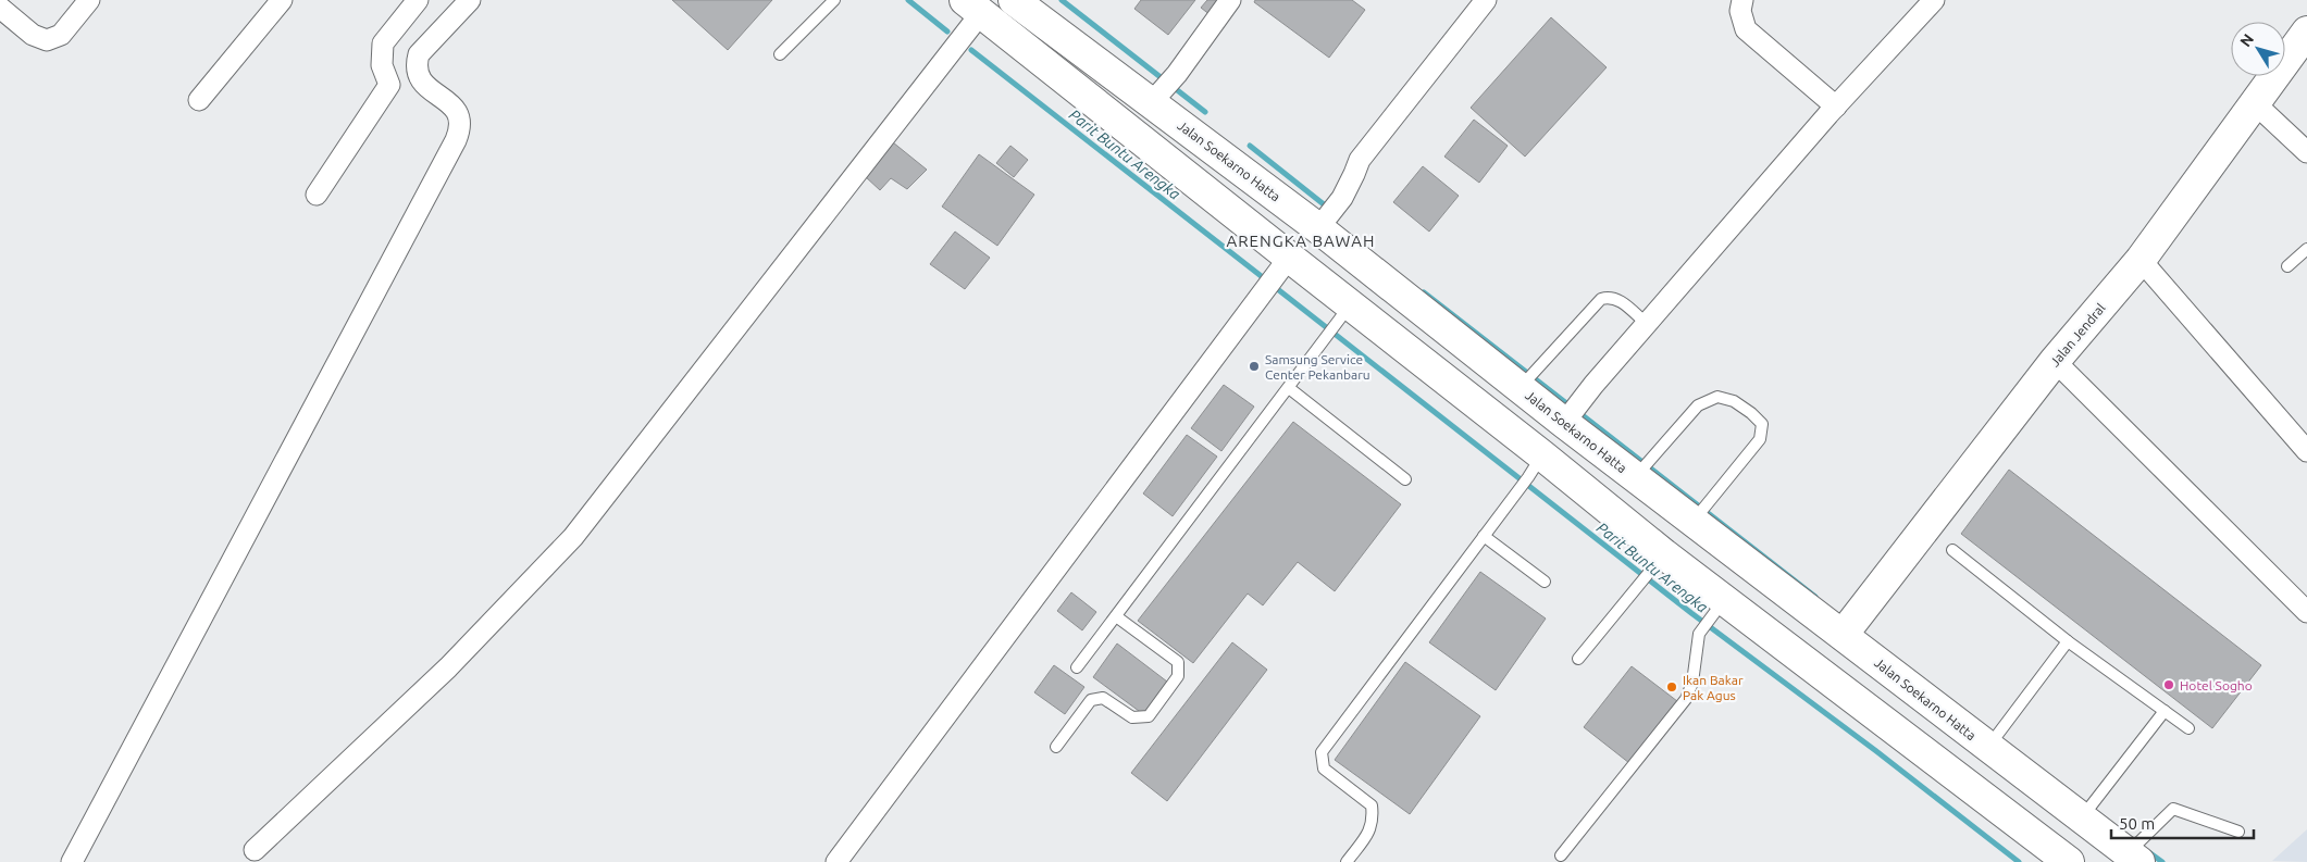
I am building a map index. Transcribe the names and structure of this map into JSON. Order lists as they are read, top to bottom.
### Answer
{
  "streets": {
    "main road": ["Jalan Soekarno Hatta", "Jalan Jendral"]
  },
  "crossings": [
    ["Jalan Soekarno Hatta", "Jalan Jendral"]
  ],
  "districts": ["ARENGKA BAWAH"],
  "water": ["Parit Buntu Arengka"],
  "places": ["Samsung Service Center Pekanbaru", "Hotel Sogho", "Ikan Bakar Pak Agus"],
  "scale_bar": "50 m",
  "north": "top left"
}
